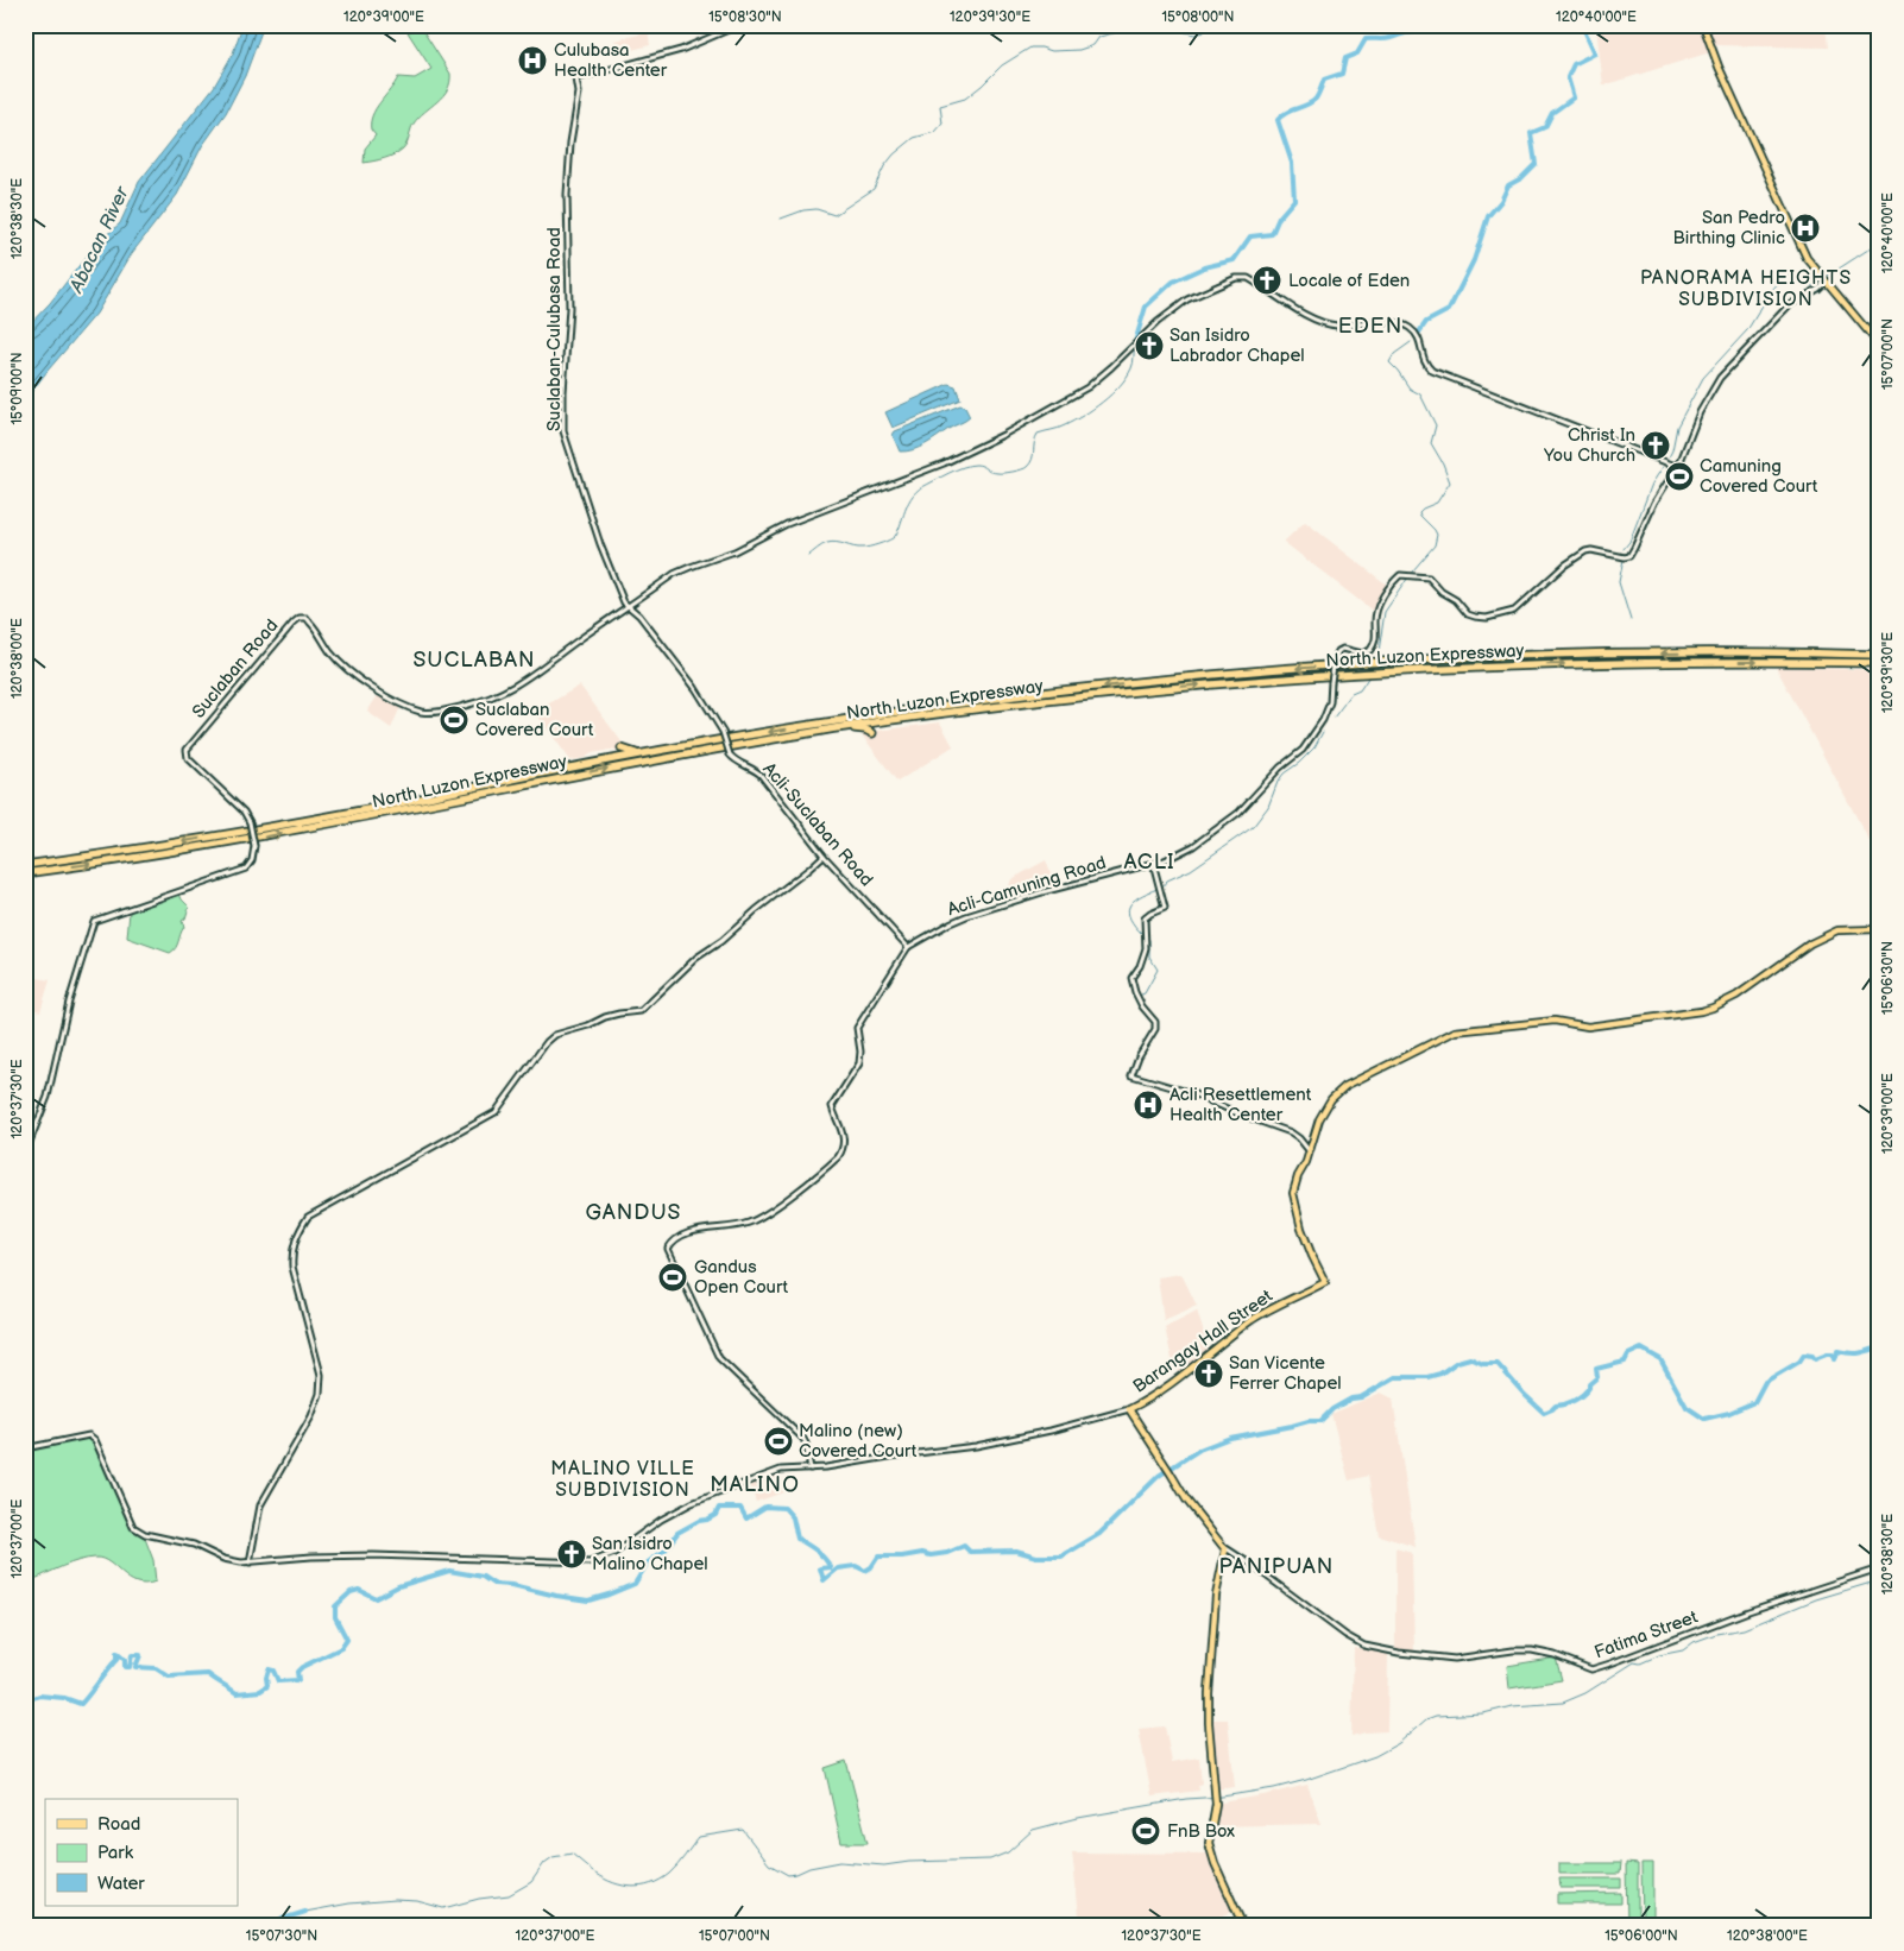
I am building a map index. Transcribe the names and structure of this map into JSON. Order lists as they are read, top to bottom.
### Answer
{
  "streets": {
    "highway": ["North Luzon Expressway"],
    "main road": ["Barangay Hall Street"],
    "street": [
      "Suclaban-Culubasa Road",
      "Suclaban Road",
      "Acli-Suclaban Road",
      "Acli-Camuning Road",
      "Fatima Street"
    ]
  },
  "crossings": [
    ["Suclaban-Culubasa Road", "Suclaban Road"],
    ["Suclaban-Culubasa Road", "Acli-Suclaban Road"],
    ["Suclaban Road", "Acli-Suclaban Road"],
    ["Acli-Suclaban Road", "Acli-Camuning Road"]
  ],
  "districts": [
    "PANORAMA HEIGHTS SUBDIVISION",
    "EDEN",
    "SUCLABAN",
    "ACLI",
    "GANDUS",
    "MALINO VILLE SUBDIVISION",
    "MALINO",
    "PANIPUAN"
  ],
  "water": ["Abacan River"],
  "places": {
    "hospital": ["Culubasa Health Center", "San Pedro Birthing Clinic", "Acli Resettlement Health Center"],
    "church": [
      "Locale of Eden",
      "San Isidro Labrador Chapel",
      "Christ In You Church",
      "San Vicente Ferrer Chapel",
      "San Isidro Malino Chapel"
    ],
    "sports": [
      "Camuning Covered Court",
      "Suclaban Covered Court",
      "Gandus Open Court",
      "Malino (new) Covered Court",
      "FnB Box"
    ]
  },
  "legend": ["Road", "Park", "Water"],
  "coordinates": [
    "120°39'00\"E",
    "15°08'30\"N",
    "120°39'30\"E",
    "15°08'00\"N",
    "120°40'00\"E",
    "120°38'30\"E",
    "15°07'00\"N",
    "15°09'00\"N",
    "120°38'00\"E",
    "15°06'30\"N",
    "120°37'30\"E",
    "120°37'00\"E",
    "15°07'30\"N",
    "15°06'00\"N"
  ]
}
